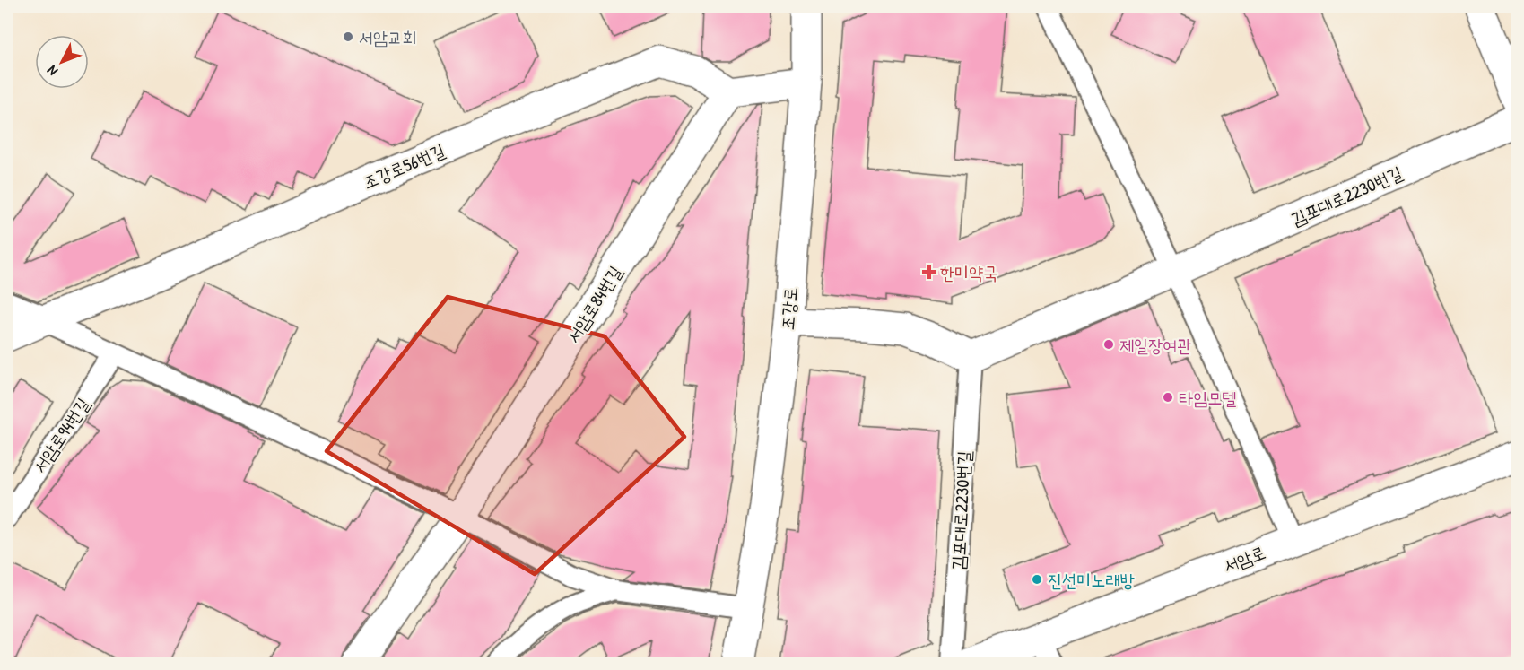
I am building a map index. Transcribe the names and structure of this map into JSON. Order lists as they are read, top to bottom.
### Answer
{
  "streets": {
    "street": [
      "조강로56번길",
      "김포대로2230번길",
      "서암로84번길",
      "조강로",
      "서암로"
    ],
    "lane": ["서암로94번길"]
  },
  "crossings": [
    ["조강로56번길", "서암로84번길"]
  ],
  "places": {
    "other": [
      "서암교회",
      "제일장여관",
      "타임모텔",
      "진선미노래방"
    ],
    "health": ["한미약국"]
  },
  "north": "bottom left"
}
